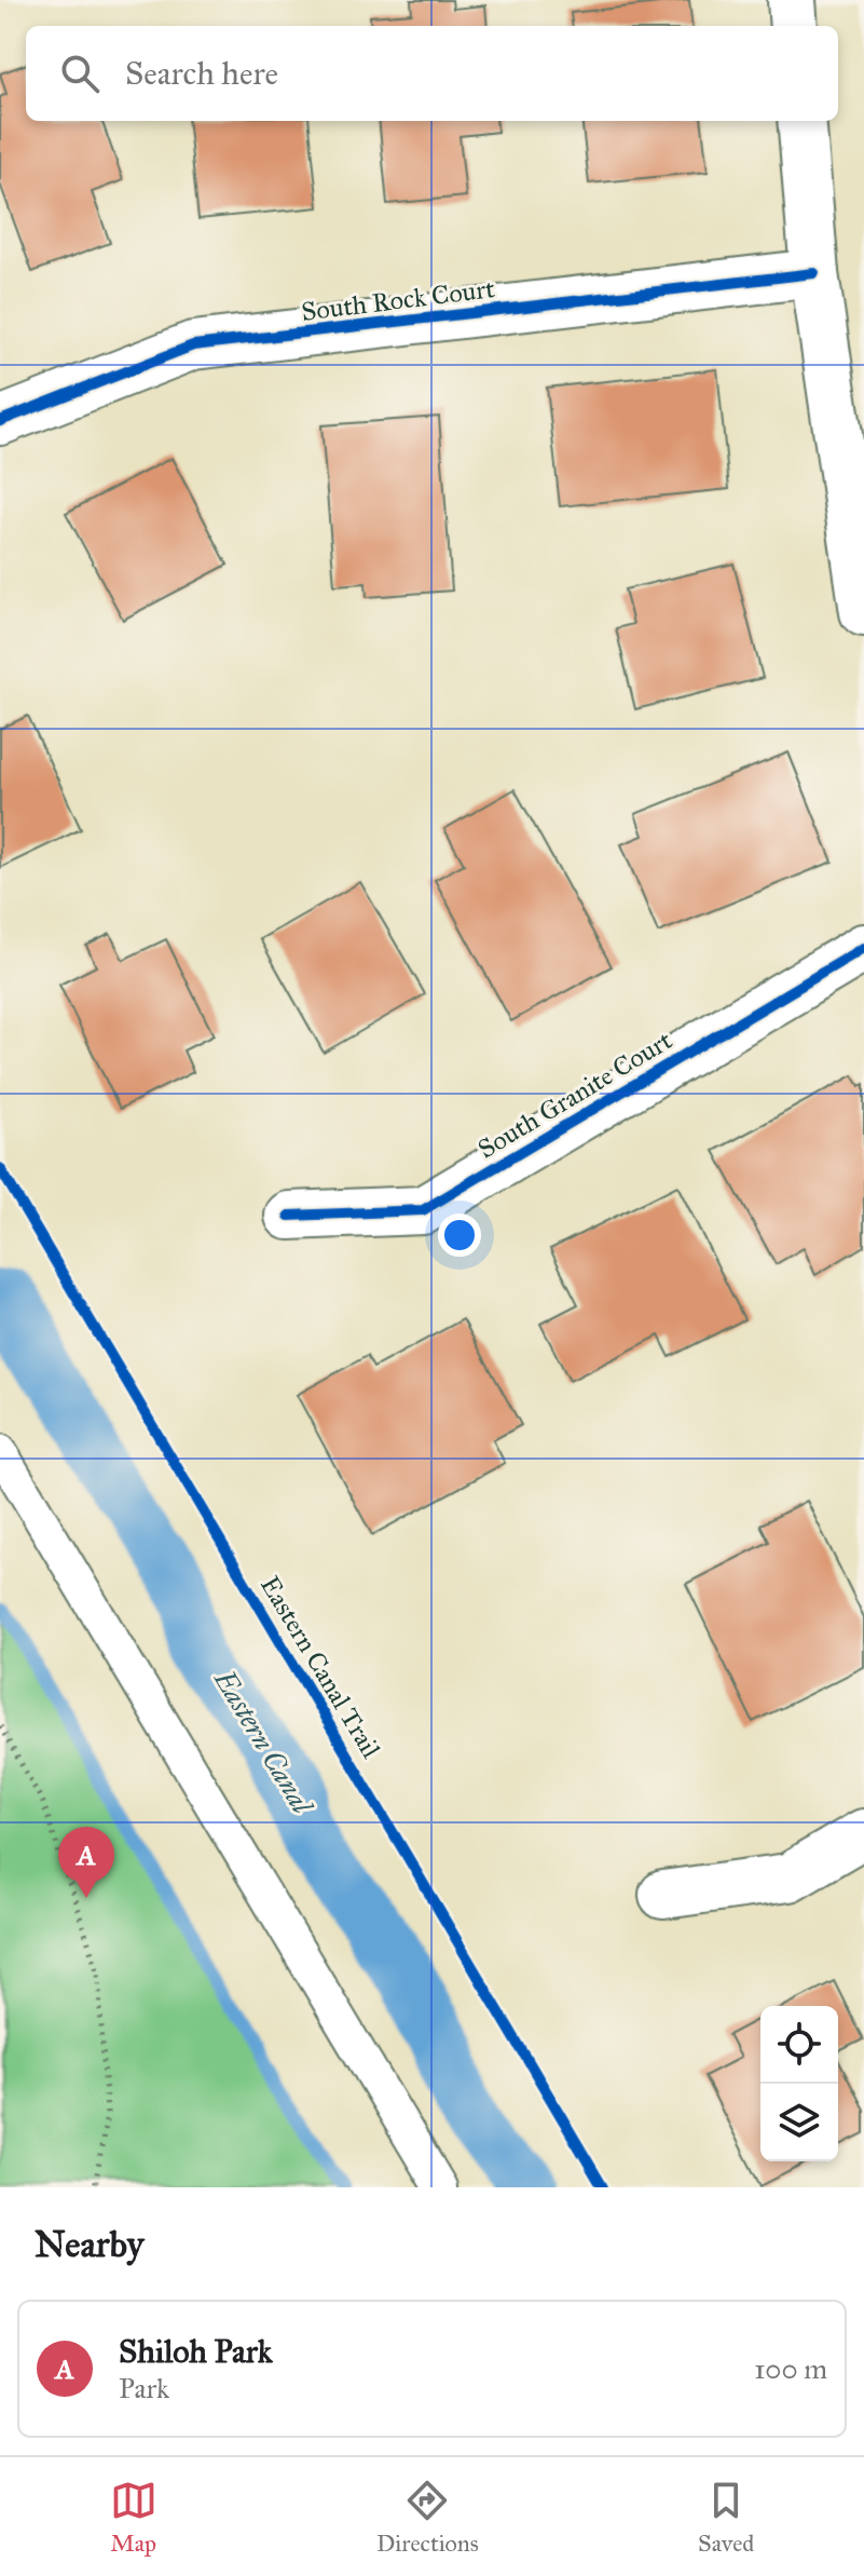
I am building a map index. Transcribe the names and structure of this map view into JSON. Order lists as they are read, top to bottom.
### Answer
{
  "streets": {
    "street": ["South Rock Court", "South Granite Court"],
    "cycle path": ["Eastern Canal Trail"]
  },
  "water": ["Eastern Canal"],
  "page": {
    "search": "Search here",
    "pins": "A",
    "heading": "Nearby",
    "list": [
      {
        "mark": "A",
        "name": "Shiloh Park",
        "note": "Park",
        "value": "100 m"
      }
    ],
    "nav": ["Map", "Directions", "Saved"]
  }
}
